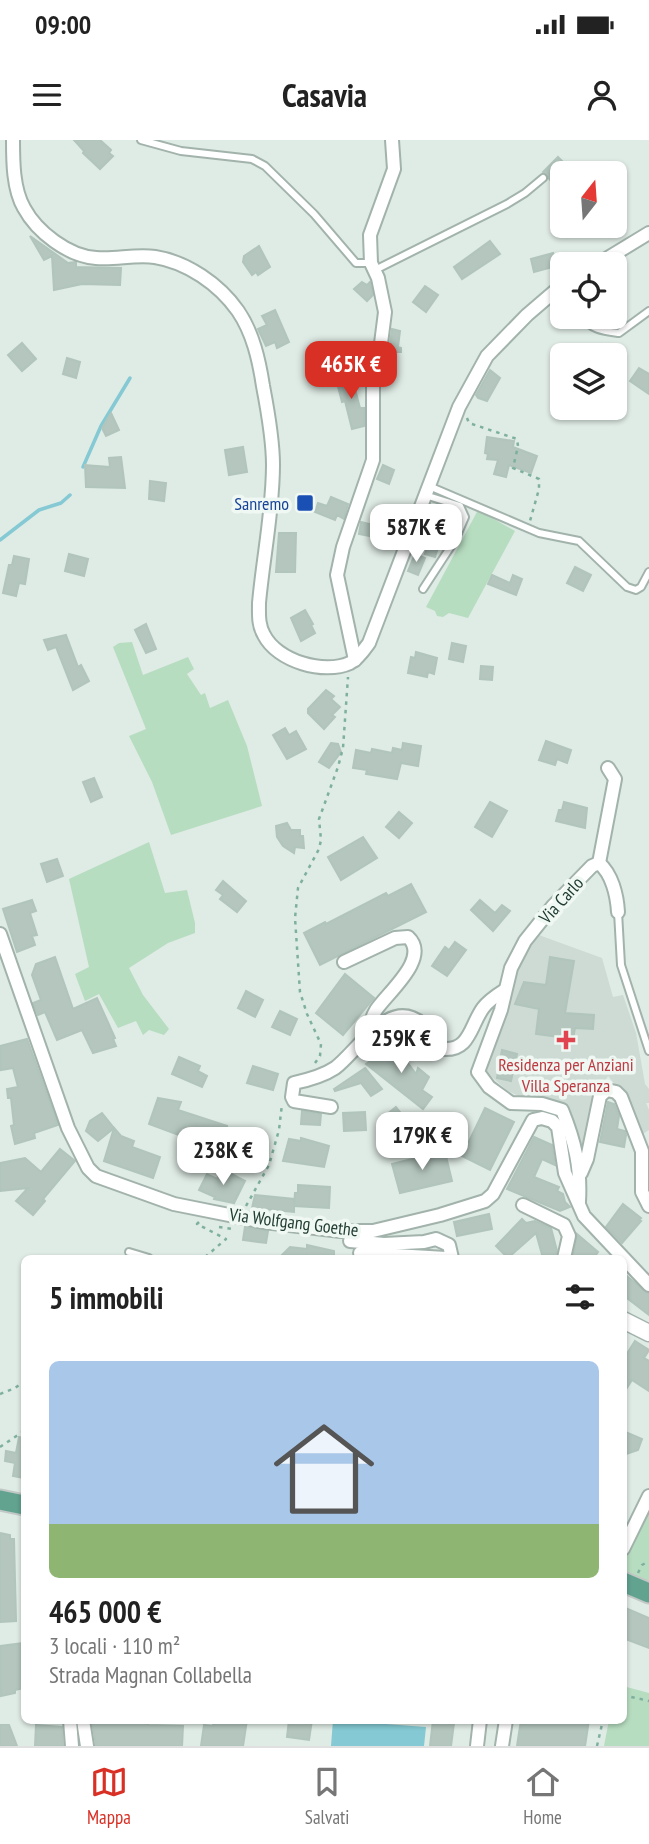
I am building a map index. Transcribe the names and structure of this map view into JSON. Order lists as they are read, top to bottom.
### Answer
{
  "streets": {
    "street": ["Via Carlo", "Via Wolfgang Goethe"]
  },
  "crossings": [
    ["Via Carlo", "Via Wolfgang Goethe"]
  ],
  "places": {
    "transit": ["Sanremo"],
    "health": ["Residenza per Anziani Villa Speranza"]
  },
  "north": "top",
  "page": {
    "status": "09:00",
    "header": "Casavia",
    "price": [
      "465K €",
      "587K €",
      "259K €",
      "179K €",
      "238K €"
    ],
    "heading": "5 immobili",
    "list": [
      {
        "name": "465 000 €",
        "note": "3 locali · 110 m² · Strada Magnan Collabella"
      }
    ],
    "tabs": ["Mappa", "Salvati", "Home"]
  }
}
